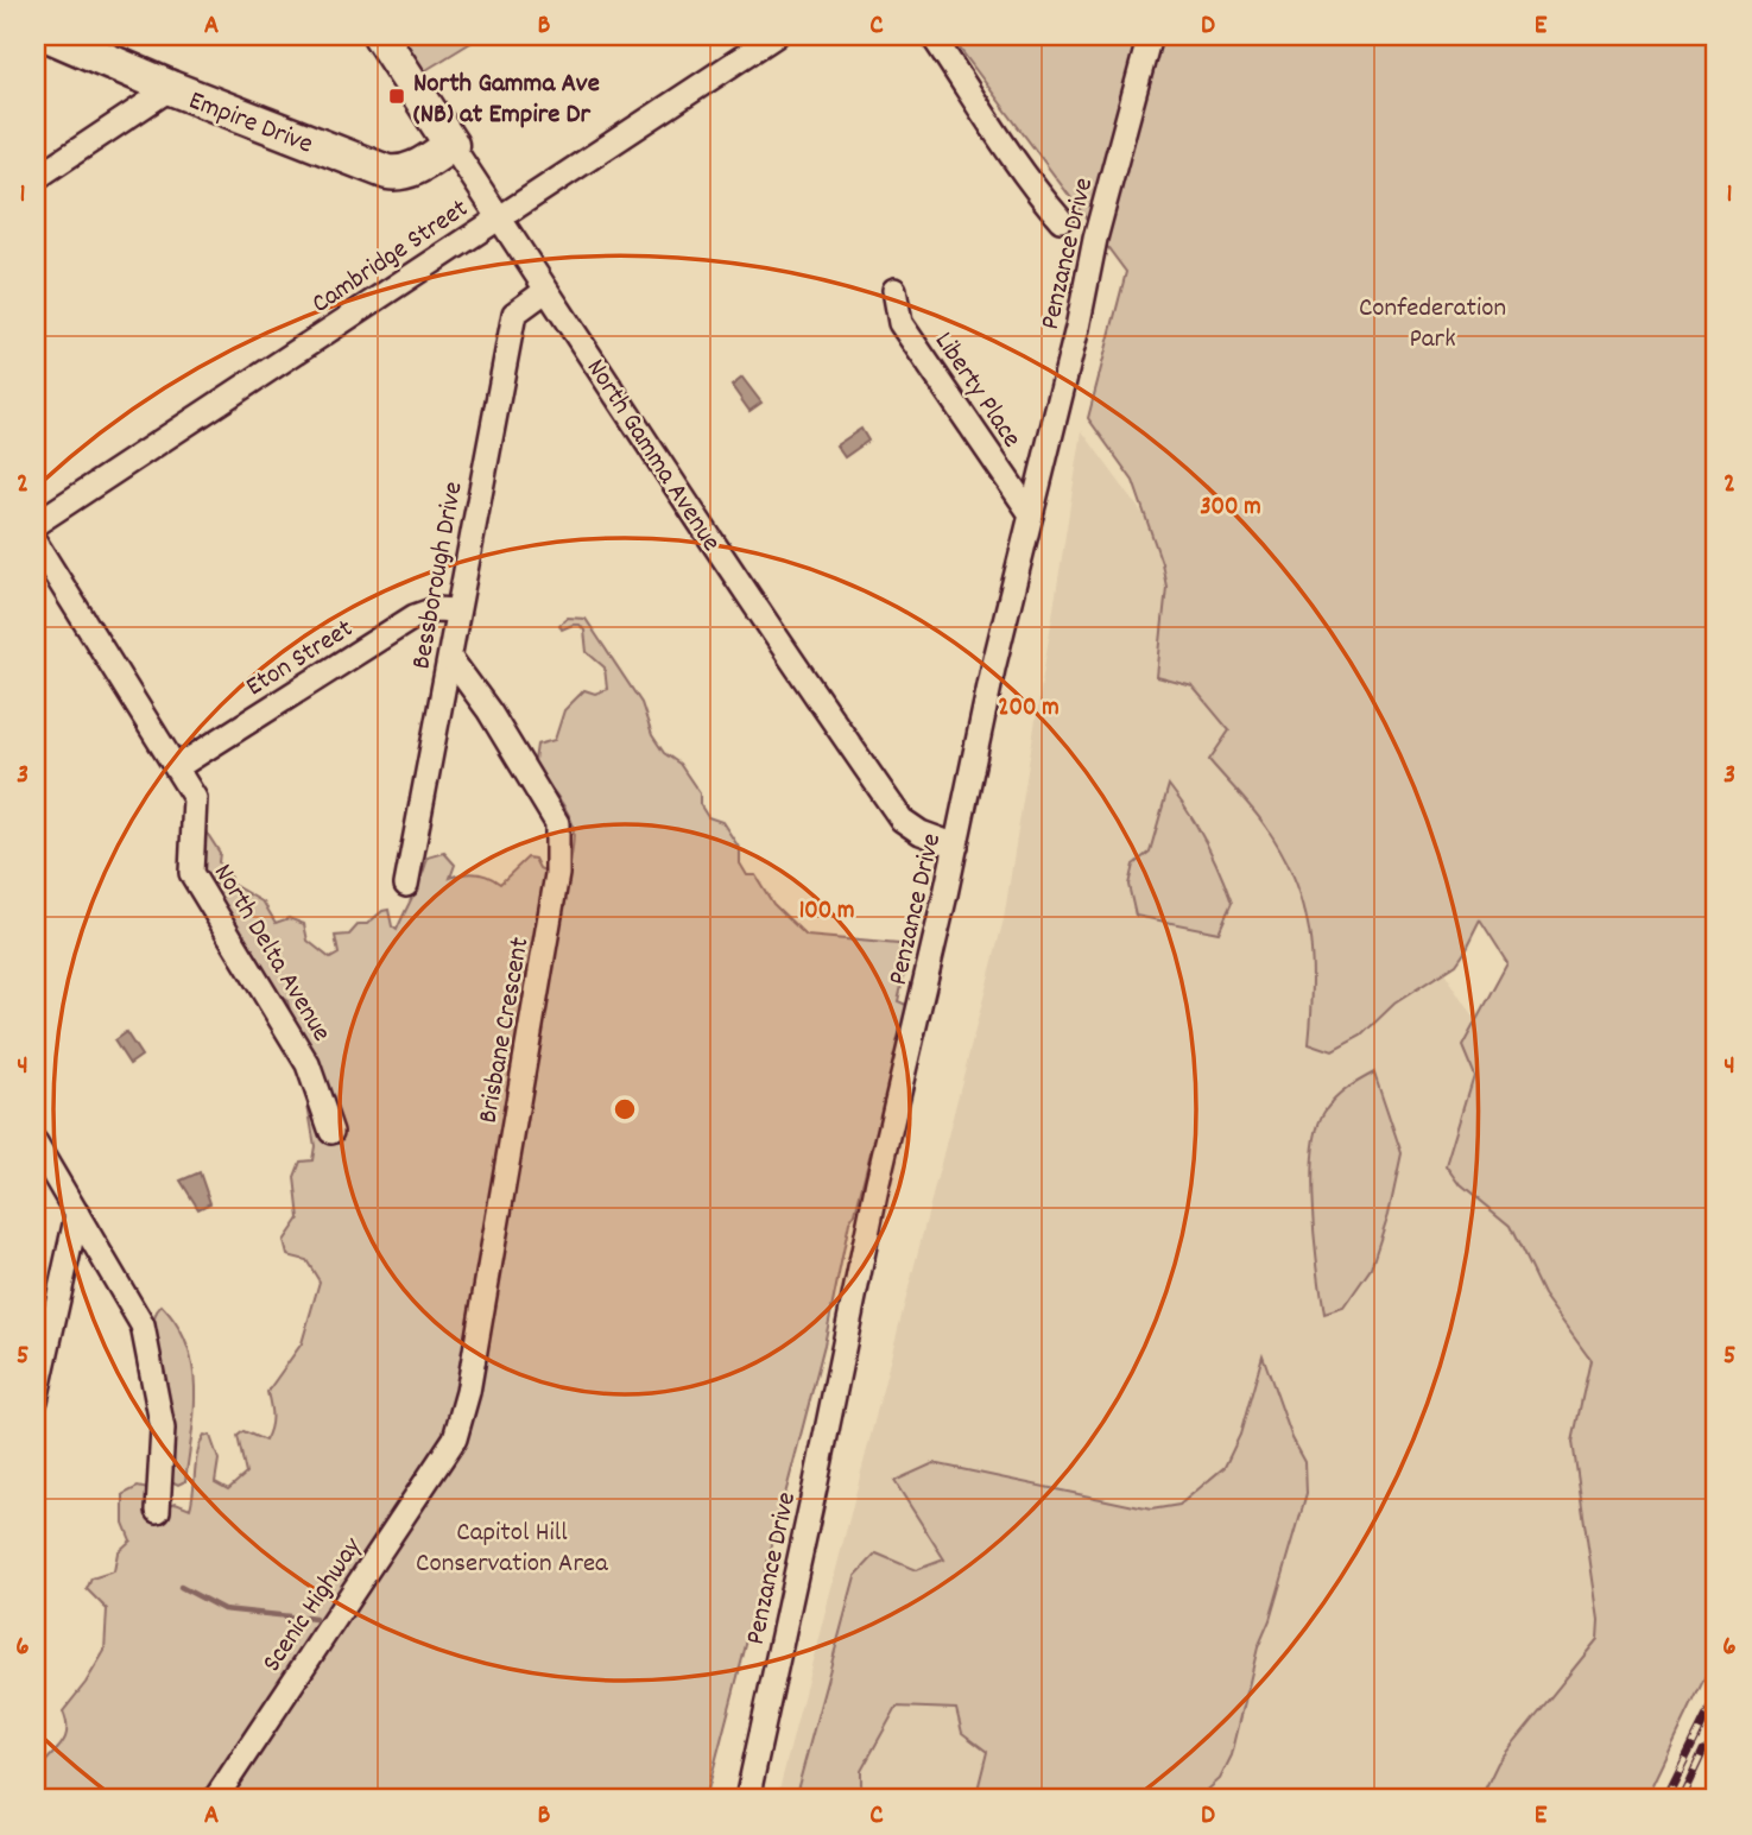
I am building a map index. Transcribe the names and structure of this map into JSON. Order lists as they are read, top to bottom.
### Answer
{
  "streets": {
    "street": [
      "Empire Drive",
      "Penzance Drive",
      "Cambridge Street",
      "Liberty Place",
      "North Gamma Avenue",
      "Bessborough Drive",
      "Eton Street",
      "North Delta Avenue",
      "Brisbane Crescent",
      "Scenic Highway"
    ]
  },
  "crossings": [
    ["Empire Drive", "North Gamma Avenue"],
    ["Penzance Drive", "Liberty Place"],
    ["Penzance Drive", "North Gamma Avenue"],
    ["Cambridge Street", "North Gamma Avenue"],
    ["North Gamma Avenue", "Bessborough Drive"],
    ["Bessborough Drive", "Eton Street"],
    ["Bessborough Drive", "Brisbane Crescent"],
    ["Eton Street", "North Delta Avenue"],
    ["Brisbane Crescent", "Scenic Highway"]
  ],
  "parks": ["Confederation Park", "Capitol Hill Conservation Area"],
  "places": {
    "transit": ["North Gamma Ave (NB) at Empire Dr"]
  },
  "grid": {
    "columns": [
      "A",
      "B",
      "C",
      "D",
      "E"
    ],
    "rows": [
      "1",
      "2",
      "3",
      "4",
      "5",
      "6"
    ]
  },
  "rings": ["300 m", "200 m", "100 m"]
}
